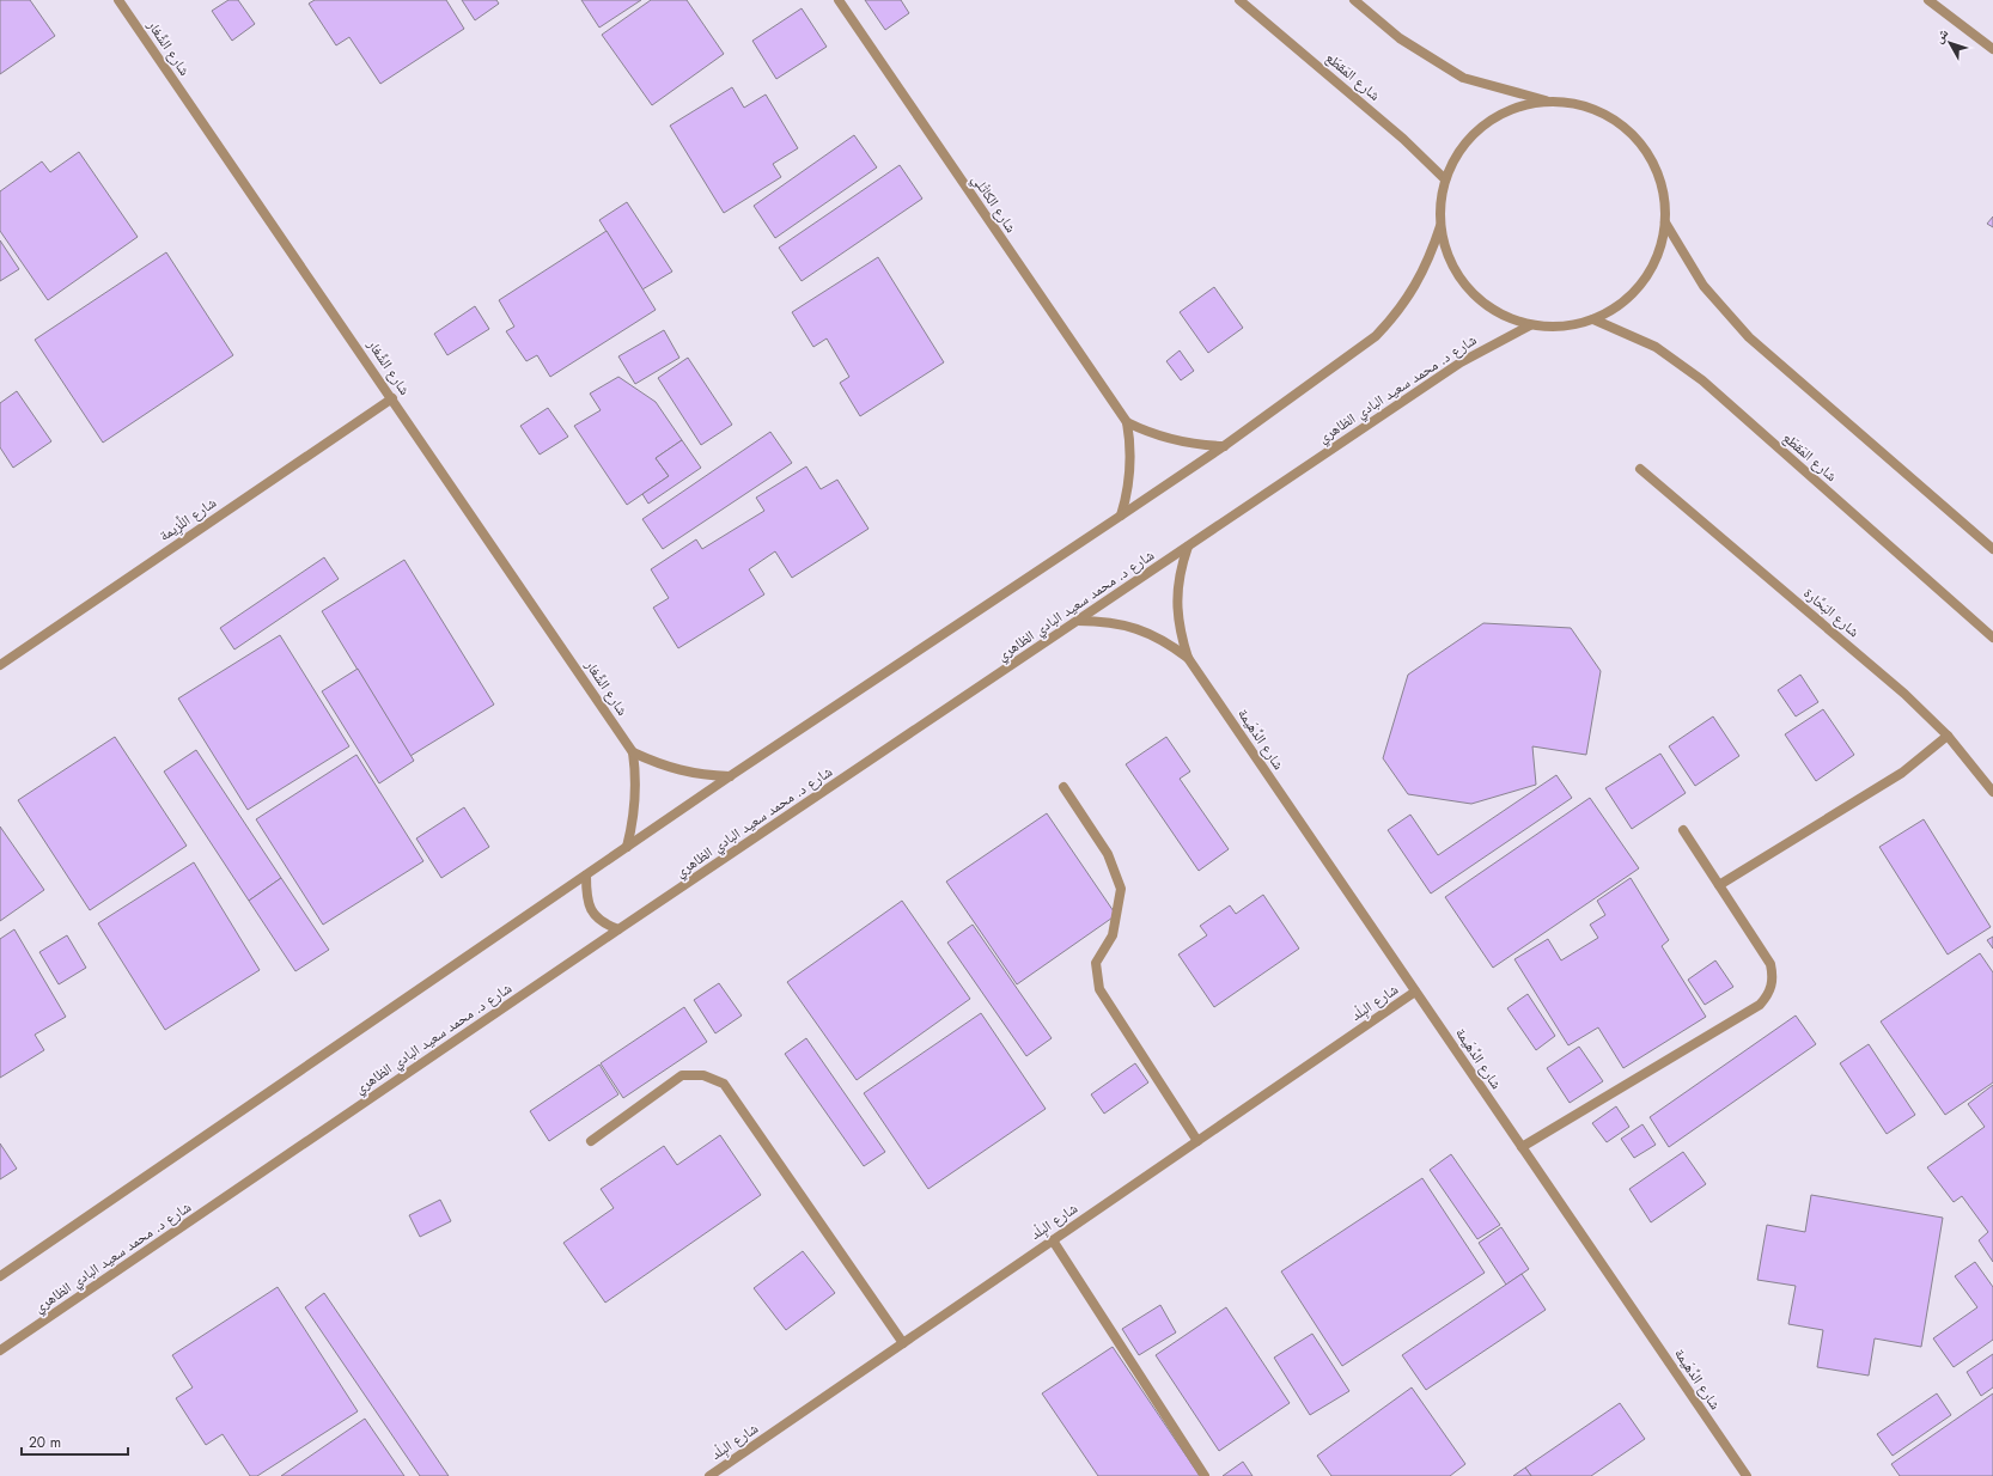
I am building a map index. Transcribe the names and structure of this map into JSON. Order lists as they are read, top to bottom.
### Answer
{
  "streets": {
    "street": [
      "شارع الشِّغار",
      "شارع المَقطَع",
      "شارع الكاتْلي",
      "شارع د. محمد سعيد البادي الظاهري",
      "شارع اللِّزِيمة",
      "شارع البَحَّارة",
      "شارع الدِّهَيمة",
      "شارع البِلْد"
    ]
  },
  "crossings": [
    ["شارع الشِّغار", "شارع اللِّزِيمة"],
    ["شارع د. محمد سعيد البادي الظاهري", "شارع الدِّهَيمة"],
    ["شارع الدِّهَيمة", "شارع البِلْد"]
  ],
  "scale_bar": "20 m",
  "north": "top left"
}
